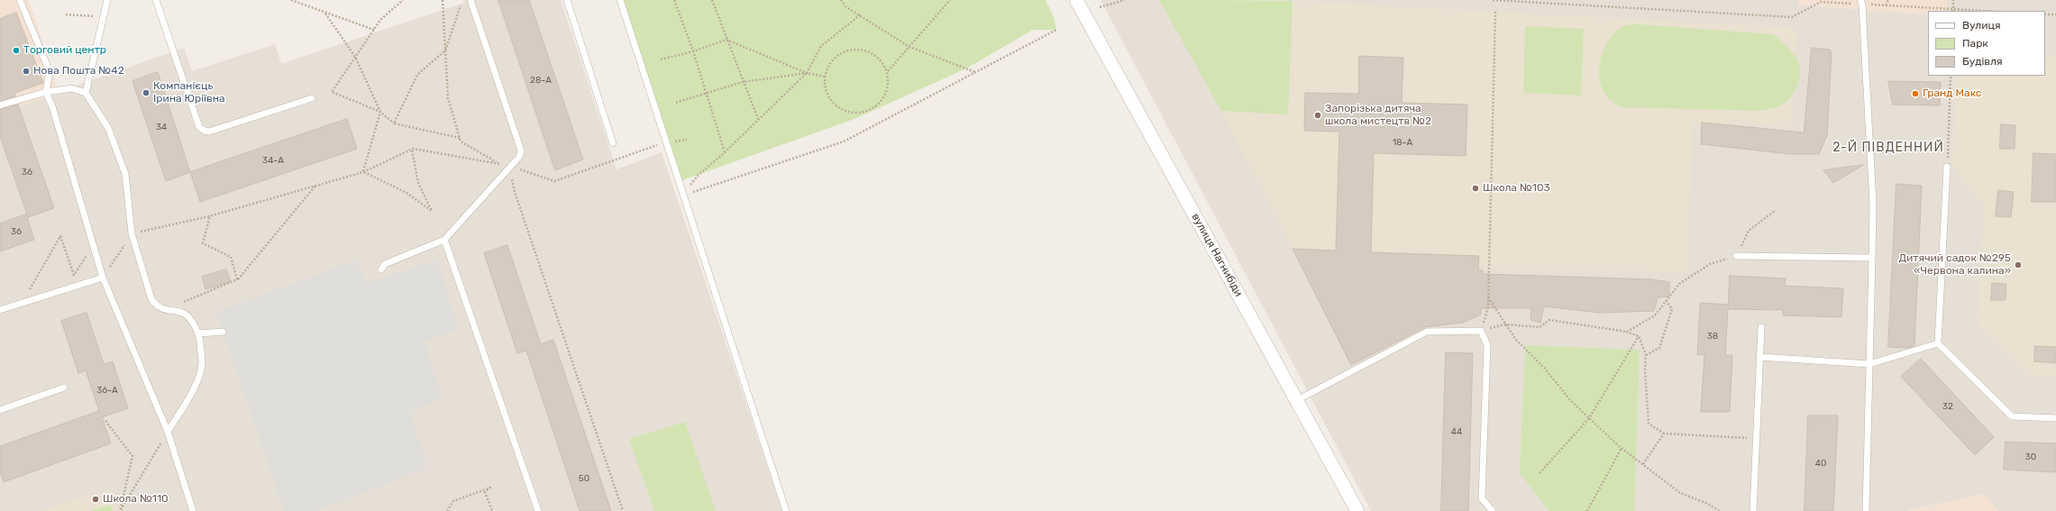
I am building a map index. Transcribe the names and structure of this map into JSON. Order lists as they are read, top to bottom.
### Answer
{
  "streets": {
    "street": ["вулиця Нагнибіди"]
  },
  "districts": ["2-Й ПІВДЕННИЙ"],
  "places": [
    "Торговий центр",
    "Нова Пошта №42",
    "Компанієць Ірина Юріївна",
    "Гранд Макс",
    "Запорізька дитяча школа мистецтв №2",
    "Школа №103",
    "Дитячий садок №295 «Червона калина»",
    "Школа №110"
  ],
  "house_numbers": [
    "28-А",
    "34",
    "18-А",
    "34-А",
    "36",
    "36",
    "38",
    "36-А",
    "32",
    "44",
    "30",
    "40",
    "50"
  ],
  "legend": ["Вулиця", "Парк", "Будівля"]
}
